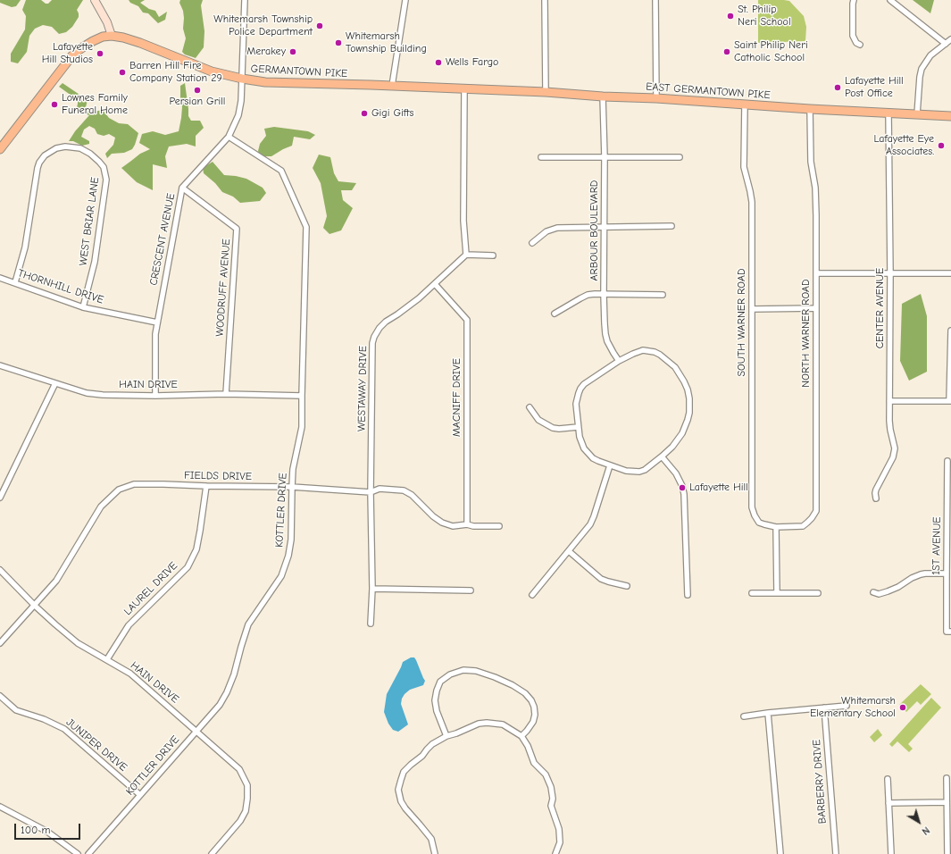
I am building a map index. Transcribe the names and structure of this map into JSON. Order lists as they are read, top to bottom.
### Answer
{
  "streets": {
    "main road": ["GERMANTOWN PIKE", "EAST GERMANTOWN PIKE"],
    "street": [
      "WEST BRIAR LANE",
      "ARBOUR BOULEVARD",
      "CRESCENT AVENUE",
      "THORNHILL DRIVE",
      "WOODRUFF AVENUE",
      "CENTER AVENUE",
      "SOUTH WARNER ROAD",
      "NORTH WARNER ROAD",
      "HAIN DRIVE",
      "WESTAWAY DRIVE",
      "MACNIFF DRIVE",
      "FIELDS DRIVE",
      "KOTTLER DRIVE",
      "1ST AVENUE",
      "LAUREL DRIVE",
      "JUNIPER DRIVE",
      "BARBERRY DRIVE"
    ]
  },
  "crossings": [
    ["GERMANTOWN PIKE", "EAST GERMANTOWN PIKE"],
    ["GERMANTOWN PIKE", "CRESCENT AVENUE"],
    ["EAST GERMANTOWN PIKE", "ARBOUR BOULEVARD"],
    ["EAST GERMANTOWN PIKE", "CENTER AVENUE"],
    ["EAST GERMANTOWN PIKE", "SOUTH WARNER ROAD"],
    ["EAST GERMANTOWN PIKE", "NORTH WARNER ROAD"],
    ["WEST BRIAR LANE", "THORNHILL DRIVE"],
    ["CRESCENT AVENUE", "THORNHILL DRIVE"],
    ["CRESCENT AVENUE", "WOODRUFF AVENUE"],
    ["CRESCENT AVENUE", "HAIN DRIVE"],
    ["CRESCENT AVENUE", "KOTTLER DRIVE"],
    ["WOODRUFF AVENUE", "HAIN DRIVE"],
    ["SOUTH WARNER ROAD", "NORTH WARNER ROAD"],
    ["HAIN DRIVE", "FIELDS DRIVE"],
    ["HAIN DRIVE", "KOTTLER DRIVE"],
    ["HAIN DRIVE", "LAUREL DRIVE"],
    ["WESTAWAY DRIVE", "MACNIFF DRIVE"],
    ["WESTAWAY DRIVE", "FIELDS DRIVE"],
    ["MACNIFF DRIVE", "FIELDS DRIVE"],
    ["FIELDS DRIVE", "KOTTLER DRIVE"],
    ["FIELDS DRIVE", "LAUREL DRIVE"],
    ["KOTTLER DRIVE", "JUNIPER DRIVE"]
  ],
  "places": [
    "St. Philip Neri School",
    "Whitemarsh Township Police Department",
    "Whitemarsh Township Building",
    "Merakey",
    "Saint Philip Neri Catholic School",
    "Lafayette Hill Studios",
    "Wells Fargo",
    "Barren Hill Fire Company Station 29",
    "Lafayette Hill Post Office",
    "Persian Grill",
    "Lownes Family Funeral Home",
    "Gigi Gifts",
    "Lafayette Eye Associates.",
    "Lafayette Hill",
    "Whitemarsh Elementary School"
  ],
  "scale_bar": "100 m",
  "north": "bottom right"
}
